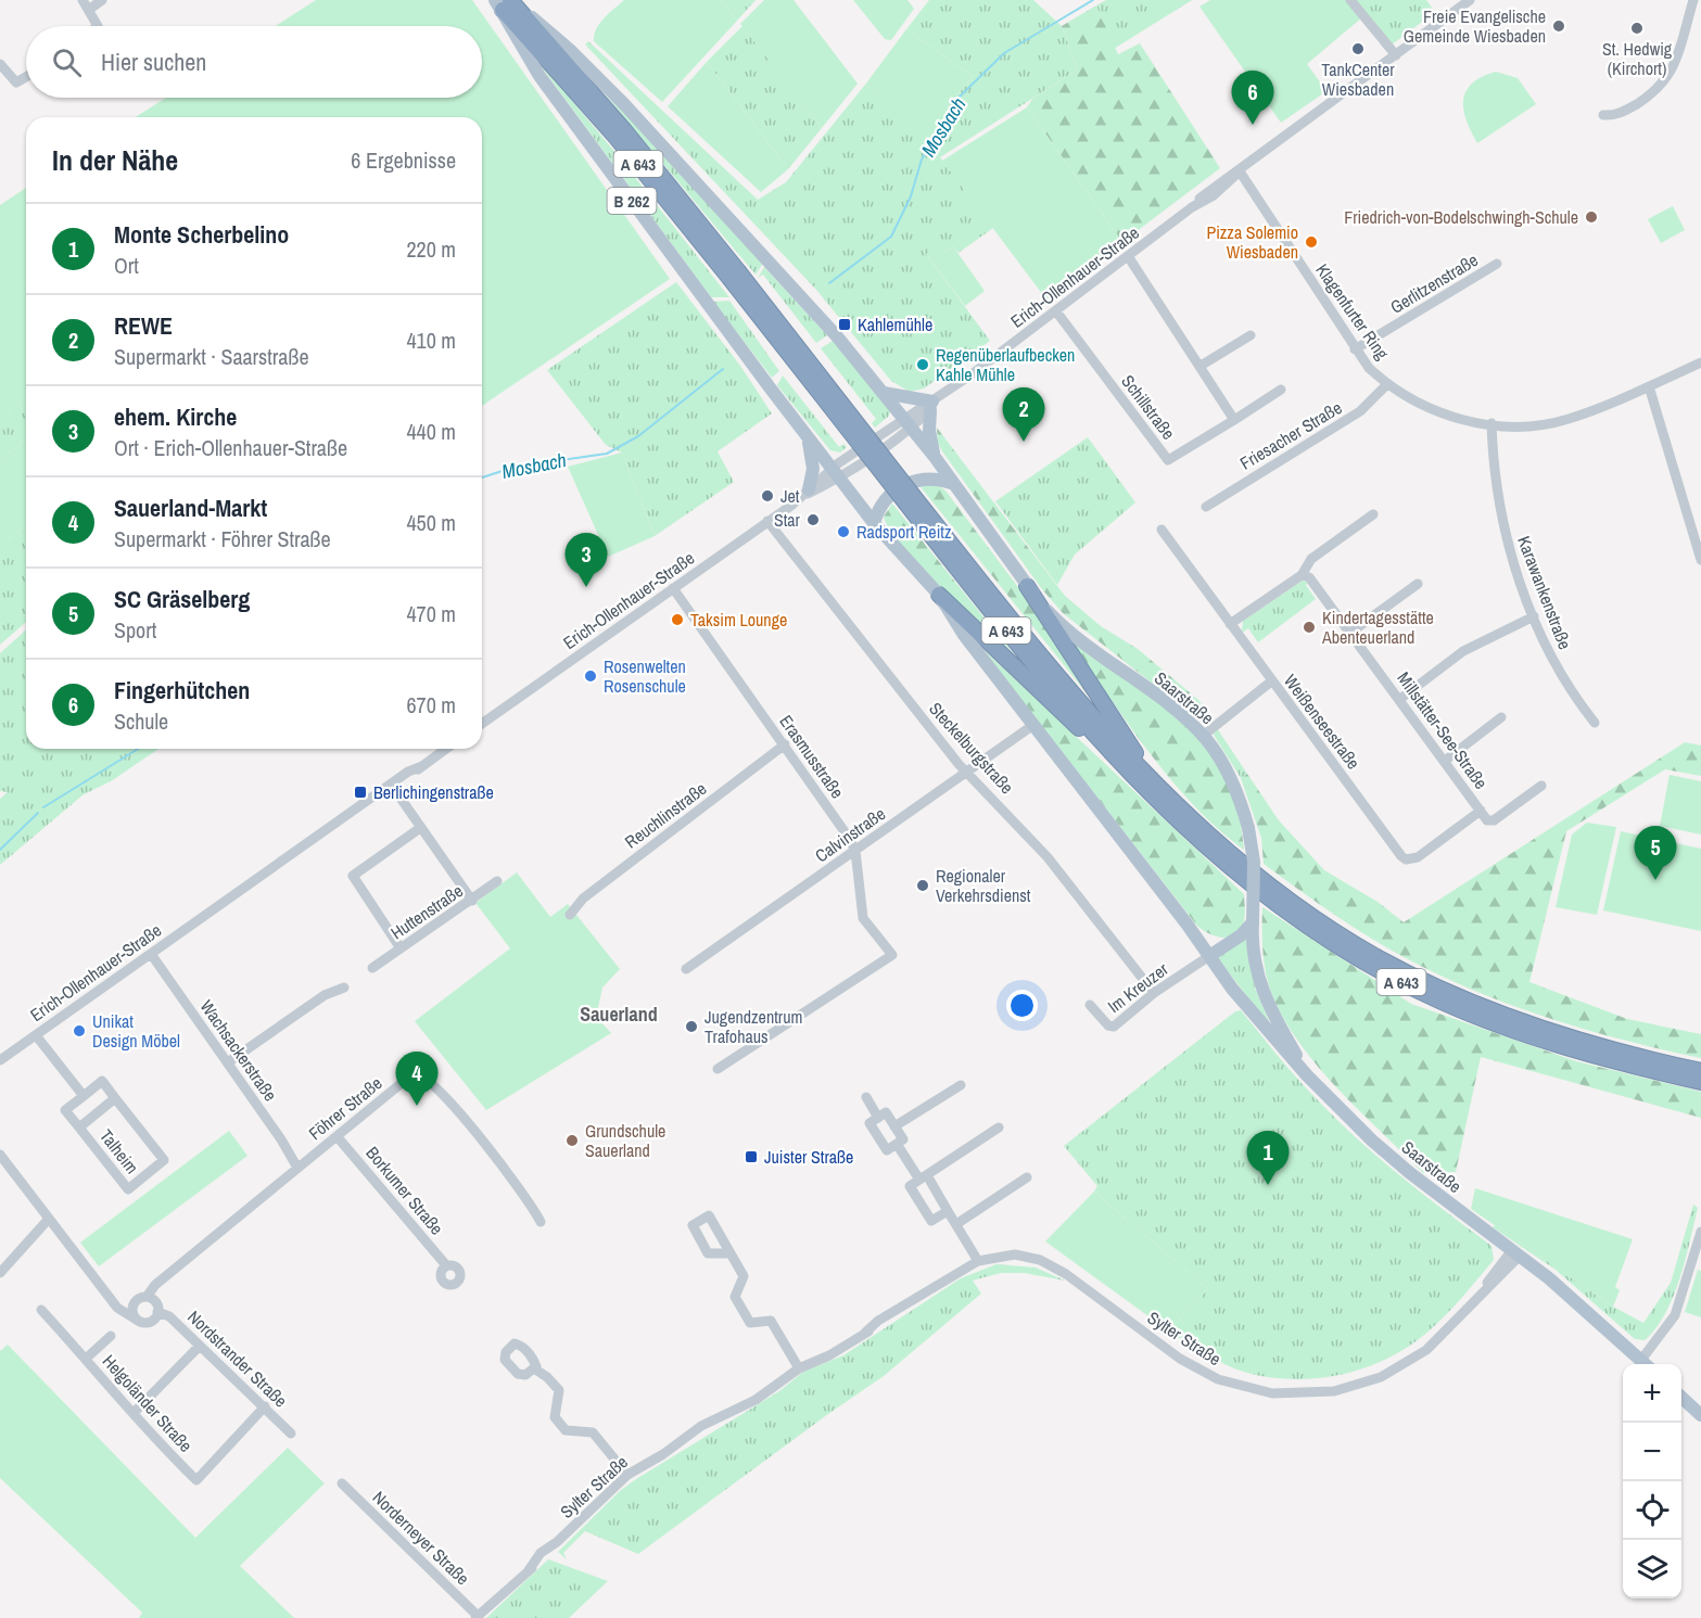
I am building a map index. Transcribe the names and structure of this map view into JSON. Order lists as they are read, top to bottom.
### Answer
{
  "streets": {
    "highway": ["A 643"],
    "main road": ["B 262", "Saarstraße"],
    "street": [
      "Erich-Ollenhauer-Straße",
      "Gerlitzenstraße",
      "Klagenfurter Ring",
      "Schillstraße",
      "Friesacher Straße",
      "Karawankenstraße",
      "Weißenseestraße",
      "Millstätter-See-Straße",
      "Steckelburgstraße",
      "Erasmusstraße",
      "Reuchlinstraße",
      "Calvinstraße",
      "Huttenstraße",
      "Im Kreuzer",
      "Wachsackerstraße",
      "Föhrer Straße",
      "Talheim",
      "Borkumer Straße",
      "Sylter Straße",
      "Nordstrander Straße",
      "Helgoländer Straße",
      "Norderneyer Straße"
    ]
  },
  "crossings": [
    ["A 643", "B 262"],
    ["A 643", "Saarstraße"],
    ["B 262", "Erich-Ollenhauer-Straße"],
    ["B 262", "Saarstraße"],
    ["Erich-Ollenhauer-Straße", "Klagenfurter Ring"],
    ["Erich-Ollenhauer-Straße", "Schillstraße"],
    ["Erich-Ollenhauer-Straße", "Saarstraße"],
    ["Erich-Ollenhauer-Straße", "Steckelburgstraße"],
    ["Erich-Ollenhauer-Straße", "Erasmusstraße"],
    ["Erich-Ollenhauer-Straße", "Wachsackerstraße"],
    ["Gerlitzenstraße", "Klagenfurter Ring"],
    ["Klagenfurter Ring", "Friesacher Straße"],
    ["Klagenfurter Ring", "Karawankenstraße"],
    ["Saarstraße", "Calvinstraße"],
    ["Saarstraße", "Im Kreuzer"],
    ["Saarstraße", "Sylter Straße"],
    ["Weißenseestraße", "Millstätter-See-Straße"],
    ["Steckelburgstraße", "Calvinstraße"],
    ["Steckelburgstraße", "Im Kreuzer"],
    ["Erasmusstraße", "Reuchlinstraße"],
    ["Erasmusstraße", "Calvinstraße"],
    ["Wachsackerstraße", "Föhrer Straße"],
    ["Föhrer Straße", "Borkumer Straße"],
    ["Föhrer Straße", "Nordstrander Straße"],
    ["Sylter Straße", "Norderneyer Straße"],
    ["Nordstrander Straße", "Helgoländer Straße"]
  ],
  "districts": ["Sauerland"],
  "water": ["Mosbach"],
  "places": {
    "other": [
      "Freie Evangelische Gemeinde Wiesbaden",
      "St. Hedwig (Kirchort)",
      "TankCenter Wiesbaden",
      "Friedrich-von-Bodelschwingh-Schule",
      "Pizza Solemio Wiesbaden",
      "Regenüberlaufbecken Kahle Mühle",
      "Jet",
      "Star",
      "Radsport Reitz",
      "Taksim Lounge",
      "Kindertagesstätte Abenteuerland",
      "Rosenwelten Rosenschule",
      "Regionaler Verkehrsdienst",
      "Jugendzentrum Trafohaus",
      "Unikat Design Möbel",
      "Grundschule Sauerland"
    ],
    "transit": ["Kahlemühle", "Berlichingenstraße", "Juister Straße"]
  },
  "page": {
    "search": "Hier suchen",
    "pins": [
      "6",
      "2",
      "3",
      "5",
      "4",
      "1"
    ],
    "heading": ["In der Nähe", "6 Ergebnisse"],
    "list": [
      {
        "mark": "1",
        "name": "Monte Scherbelino",
        "note": "Ort",
        "value": "220 m"
      },
      {
        "mark": "2",
        "name": "REWE",
        "note": "Supermarkt · Saarstraße",
        "value": "410 m"
      },
      {
        "mark": "3",
        "name": "ehem. Kirche",
        "note": "Ort · Erich-Ollenhauer-Straße",
        "value": "440 m"
      },
      {
        "mark": "4",
        "name": "Sauerland-Markt",
        "note": "Supermarkt · Föhrer Straße",
        "value": "450 m"
      },
      {
        "mark": "5",
        "name": "SC Gräselberg",
        "note": "Sport",
        "value": "470 m"
      },
      {
        "mark": "6",
        "name": "Fingerhütchen",
        "note": "Schule",
        "value": "670 m"
      }
    ],
    "map_buttons": ["+", "−"]
  }
}
